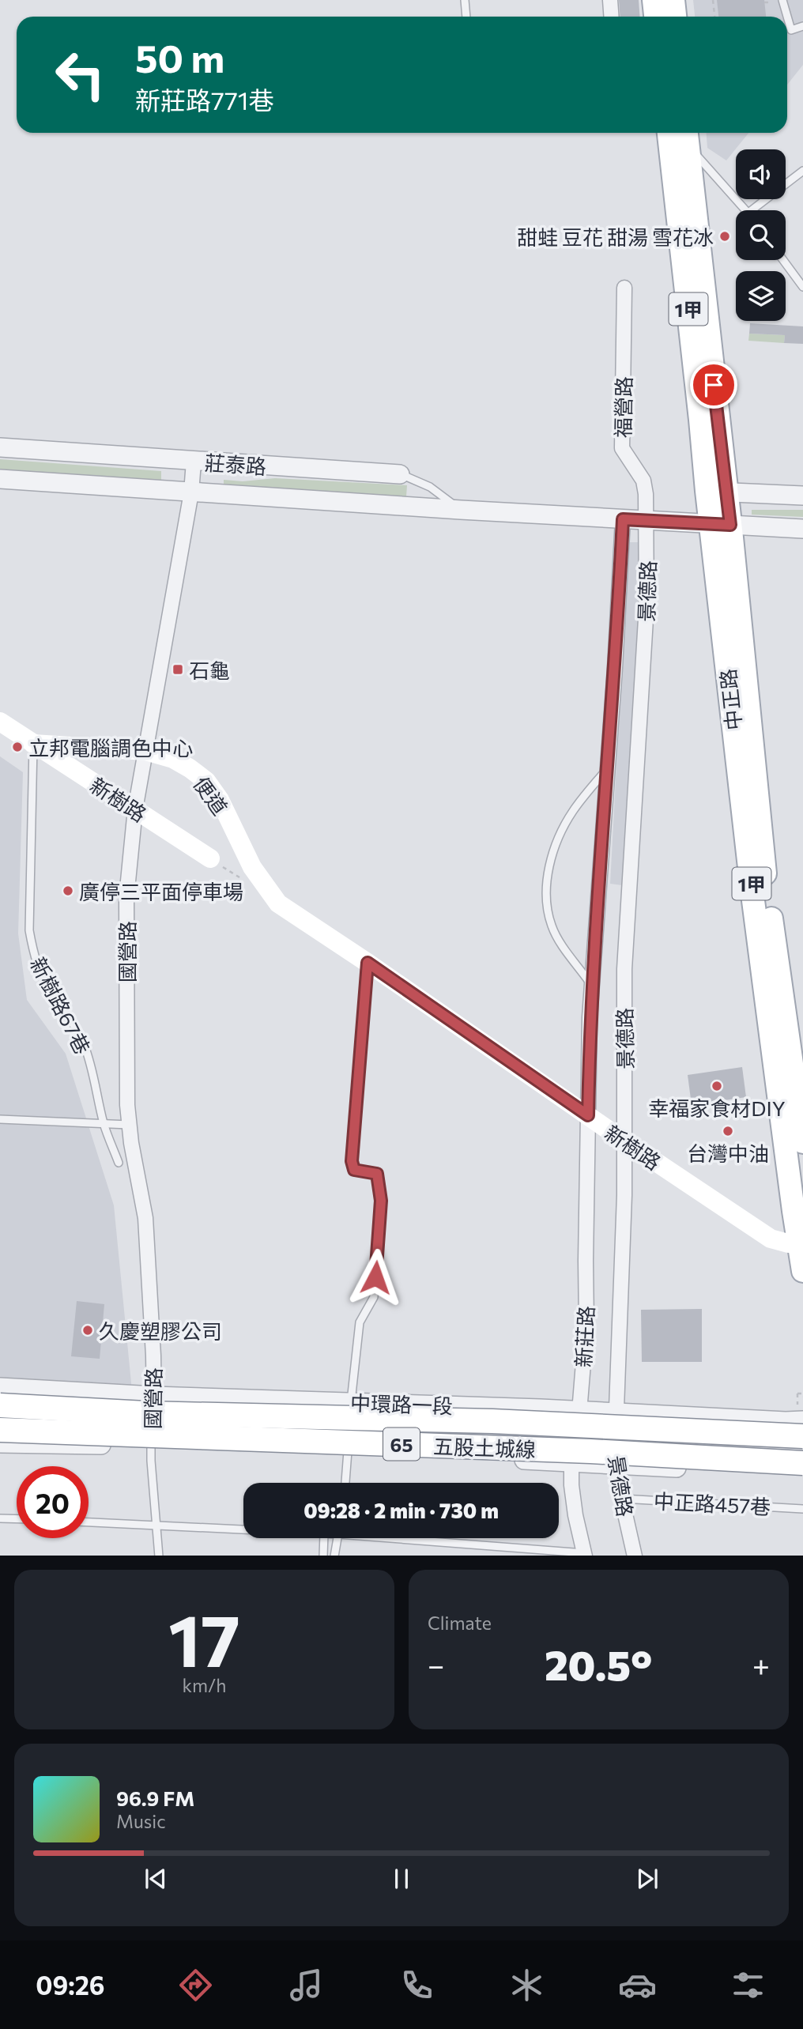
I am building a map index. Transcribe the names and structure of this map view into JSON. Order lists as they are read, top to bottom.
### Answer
{
  "streets": {
    "highway": ["65", "五股土城線"],
    "main road": [
      "1甲",
      "中正路",
      "便道",
      "新樹路"
    ],
    "street": [
      "福營路",
      "莊泰路",
      "景德路",
      "國營路",
      "新莊路",
      "中環路一段"
    ],
    "lane": ["新樹路67巷", "中正路457巷"]
  },
  "crossings": [
    ["福營路", "莊泰路"],
    ["福營路", "景德路"],
    ["莊泰路", "景德路"],
    ["莊泰路", "中正路"],
    ["莊泰路", "國營路"],
    ["景德路", "新樹路"],
    ["景德路", "中環路一段"],
    ["景德路", "中正路457巷"],
    ["中正路", "新樹路"],
    ["便道", "新樹路"],
    ["便道", "國營路"],
    ["新樹路", "國營路"],
    ["新樹路", "新樹路67巷"],
    ["新樹路", "新莊路"],
    ["國營路", "中環路一段"],
    ["新莊路", "中環路一段"]
  ],
  "places": {
    "other": [
      "甜蛙 豆花 甜湯 雪花冰",
      "立邦電腦調色中心",
      "廣停三平面停車場",
      "幸福家食材DIY",
      "台灣中油",
      "久慶塑膠公司"
    ],
    "transit": ["石龜"]
  },
  "page": {
    "turn": ["50 m", "新莊路771巷"],
    "limit": "20",
    "trip": "09:28 · 2 min · 730 m",
    "tile": [
      ["17", "km/h"],
      "Climate"
    ],
    "heat": ["−", "20.5°", "+"],
    "song": ["96.9 FM", "Music"],
    "tabs": "09:26"
  }
}
